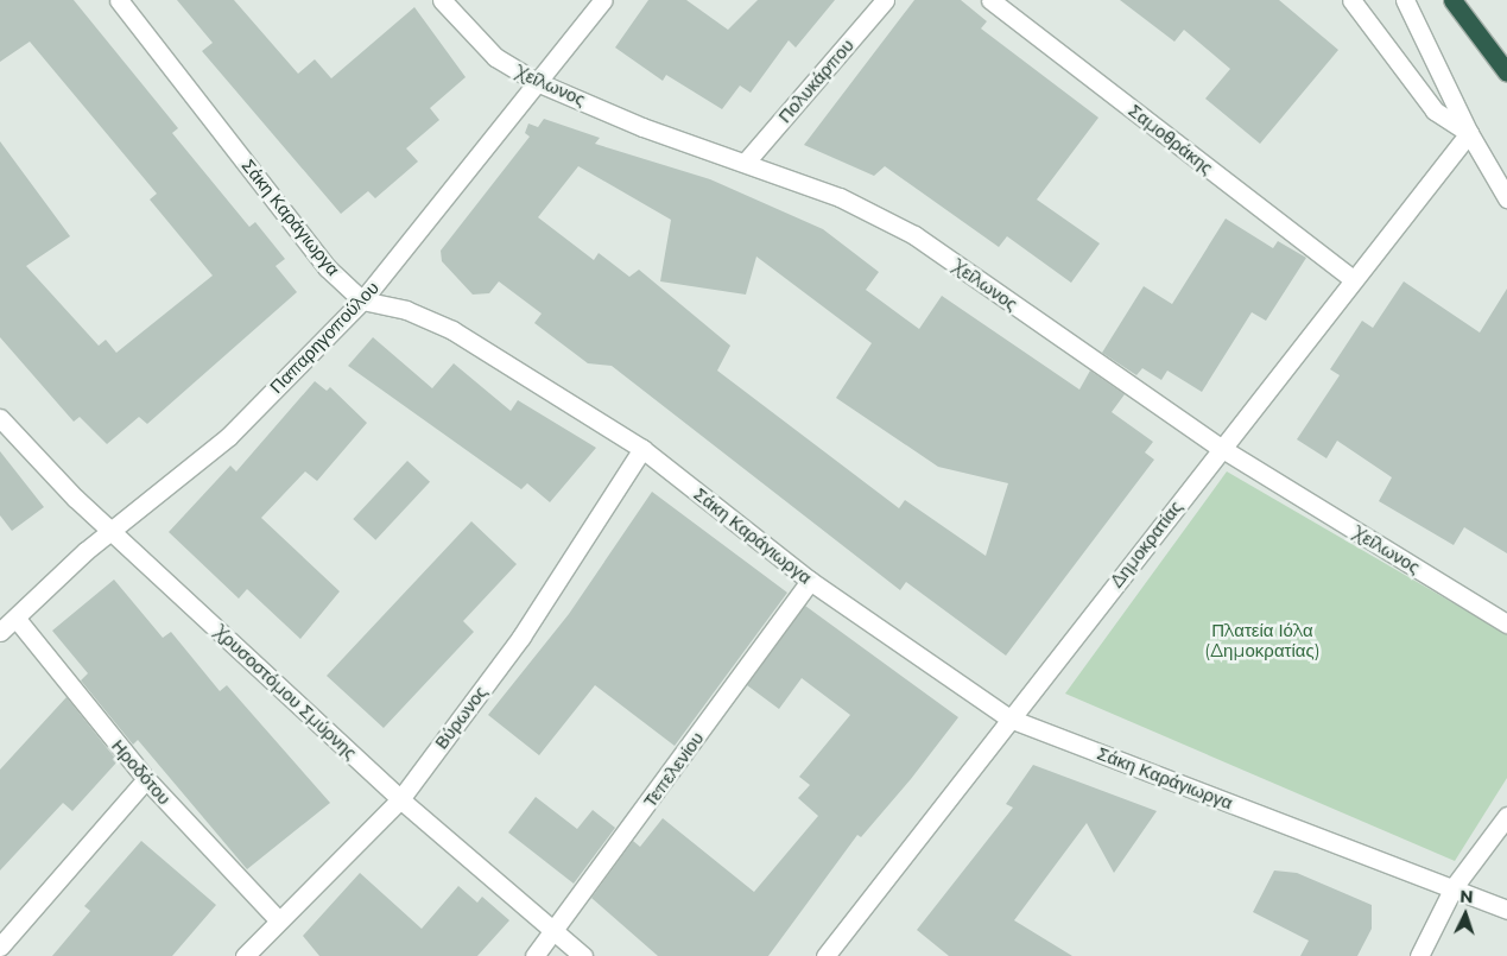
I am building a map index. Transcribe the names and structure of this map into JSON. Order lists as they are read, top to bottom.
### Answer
{
  "streets": {
    "street": [
      "Πολυκάρπου",
      "Χείλωνος",
      "Σαμοθράκης",
      "Σάκη Καράγιωργα",
      "Παπαρηγοπούλου",
      "Δημοκρατίας",
      "Χρυσοστόμου Σμύρνης",
      "Βύρωνος",
      "Τεπελενίου",
      "Ηροδότου"
    ]
  },
  "crossings": [
    ["Πολυκάρπου", "Χείλωνος"],
    ["Χείλωνος", "Παπαρηγοπούλου"],
    ["Χείλωνος", "Δημοκρατίας"],
    ["Σαμοθράκης", "Δημοκρατίας"],
    ["Σάκη Καράγιωργα", "Παπαρηγοπούλου"],
    ["Σάκη Καράγιωργα", "Δημοκρατίας"],
    ["Σάκη Καράγιωργα", "Βύρωνος"],
    ["Σάκη Καράγιωργα", "Τεπελενίου"],
    ["Παπαρηγοπούλου", "Χρυσοστόμου Σμύρνης"],
    ["Παπαρηγοπούλου", "Ηροδότου"],
    ["Χρυσοστόμου Σμύρνης", "Βύρωνος"],
    ["Χρυσοστόμου Σμύρνης", "Τεπελενίου"],
    ["Βύρωνος", "Ηροδότου"]
  ],
  "parks": ["Πλατεία Ιόλα (Δημοκρατίας)"],
  "north": "top"
}
